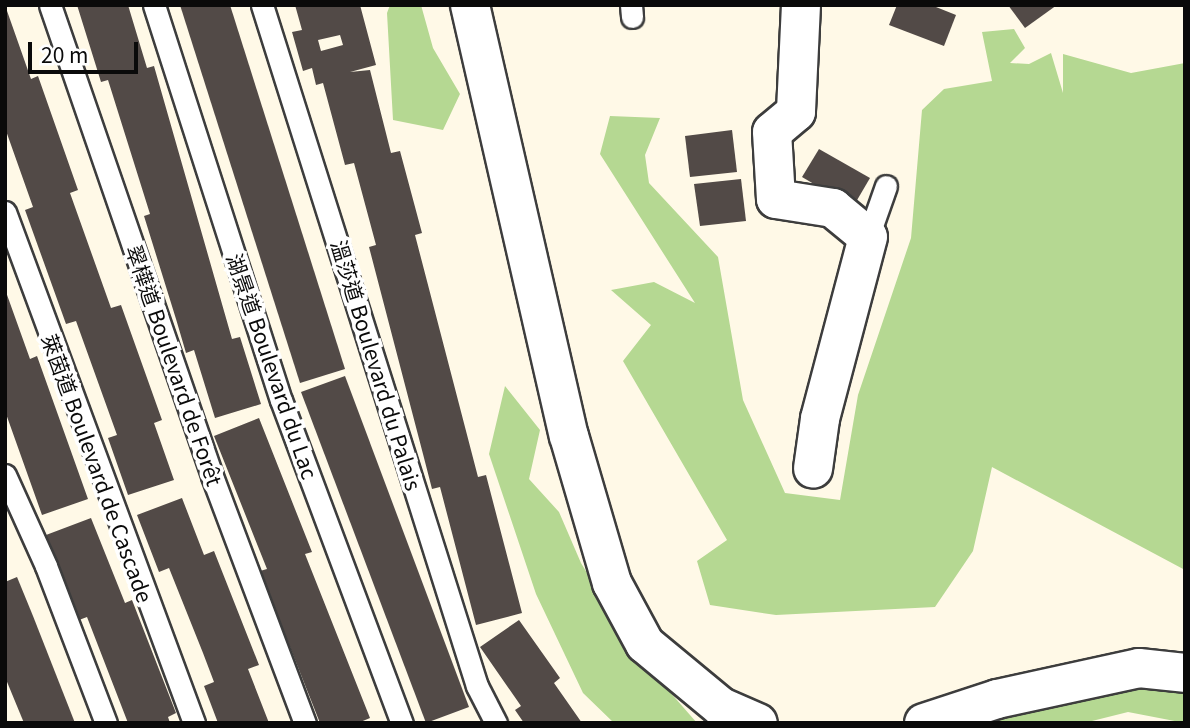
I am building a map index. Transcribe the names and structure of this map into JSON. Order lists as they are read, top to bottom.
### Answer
{
  "streets": {
    "lane": [
      "翠樺道 Boulevard de Forêt",
      "溫莎道 Boulevard du Palais",
      "湖景道 Boulevard du Lac",
      "萊茵道 Boulevard de Cascade"
    ]
  },
  "scale_bar": "20 m"
}
